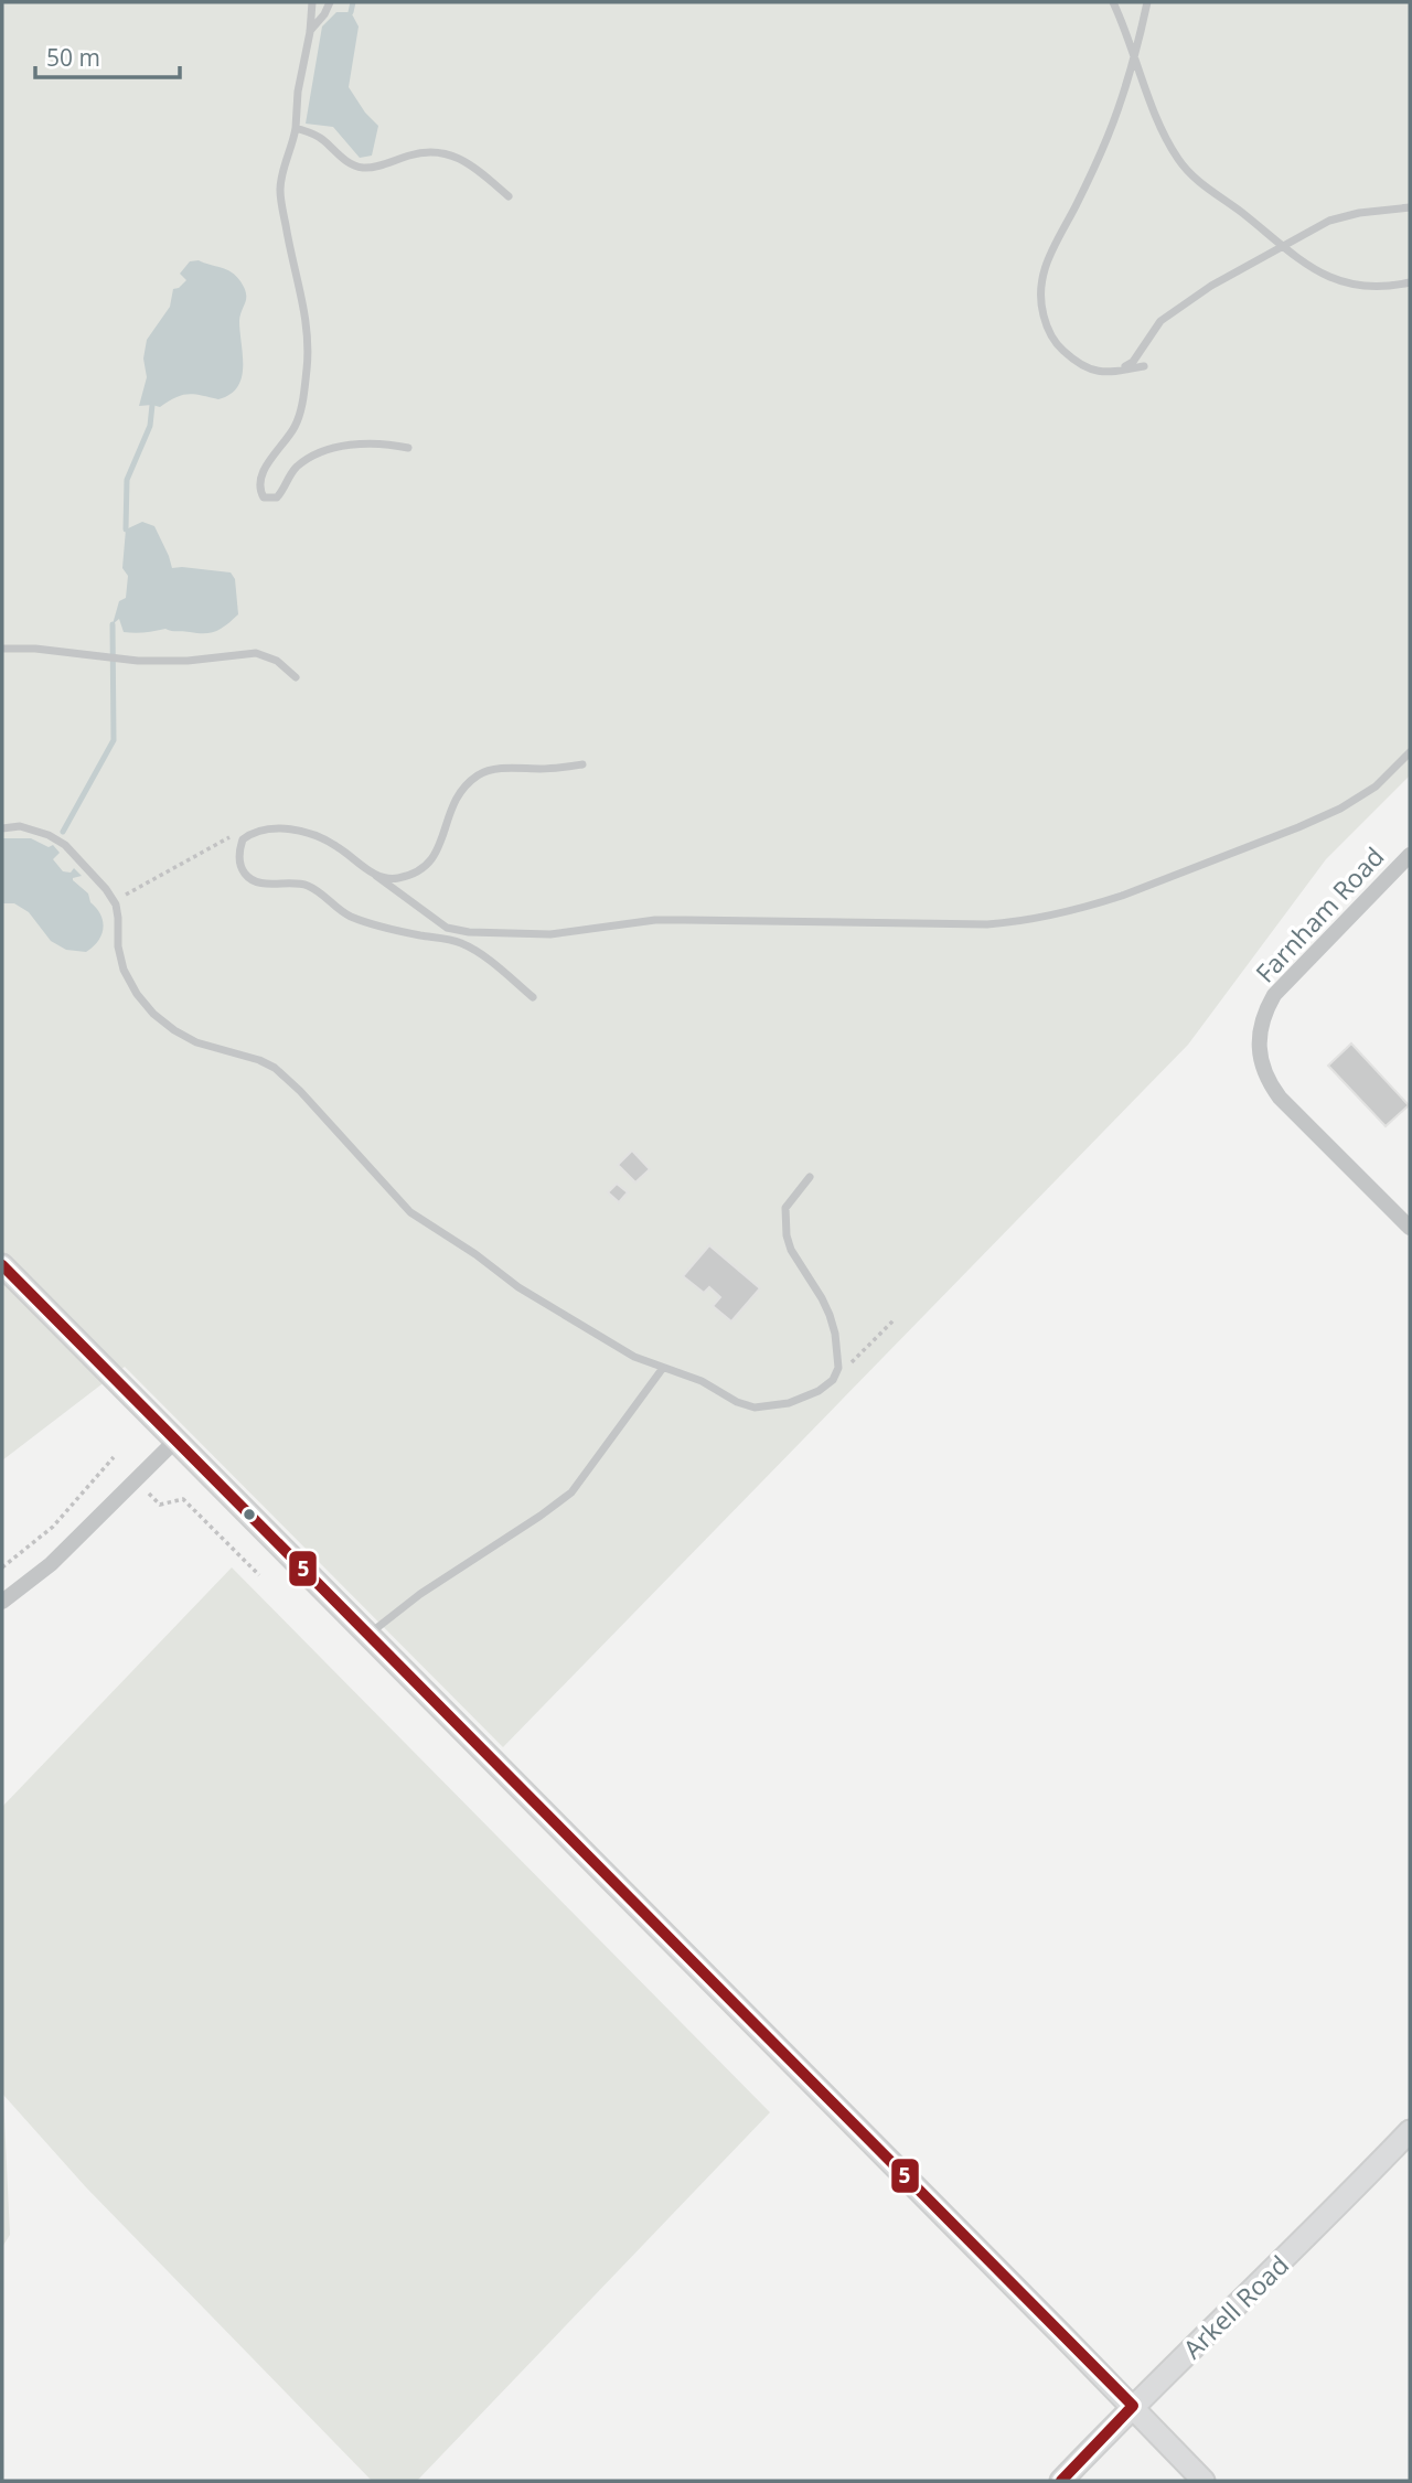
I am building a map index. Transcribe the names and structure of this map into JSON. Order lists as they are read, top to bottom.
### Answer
{
  "streets": {
    "main road": ["Arkell Road"],
    "street": ["Farnham Road"]
  },
  "lines": ["transit line 5"],
  "scale_bar": "50 m"
}
